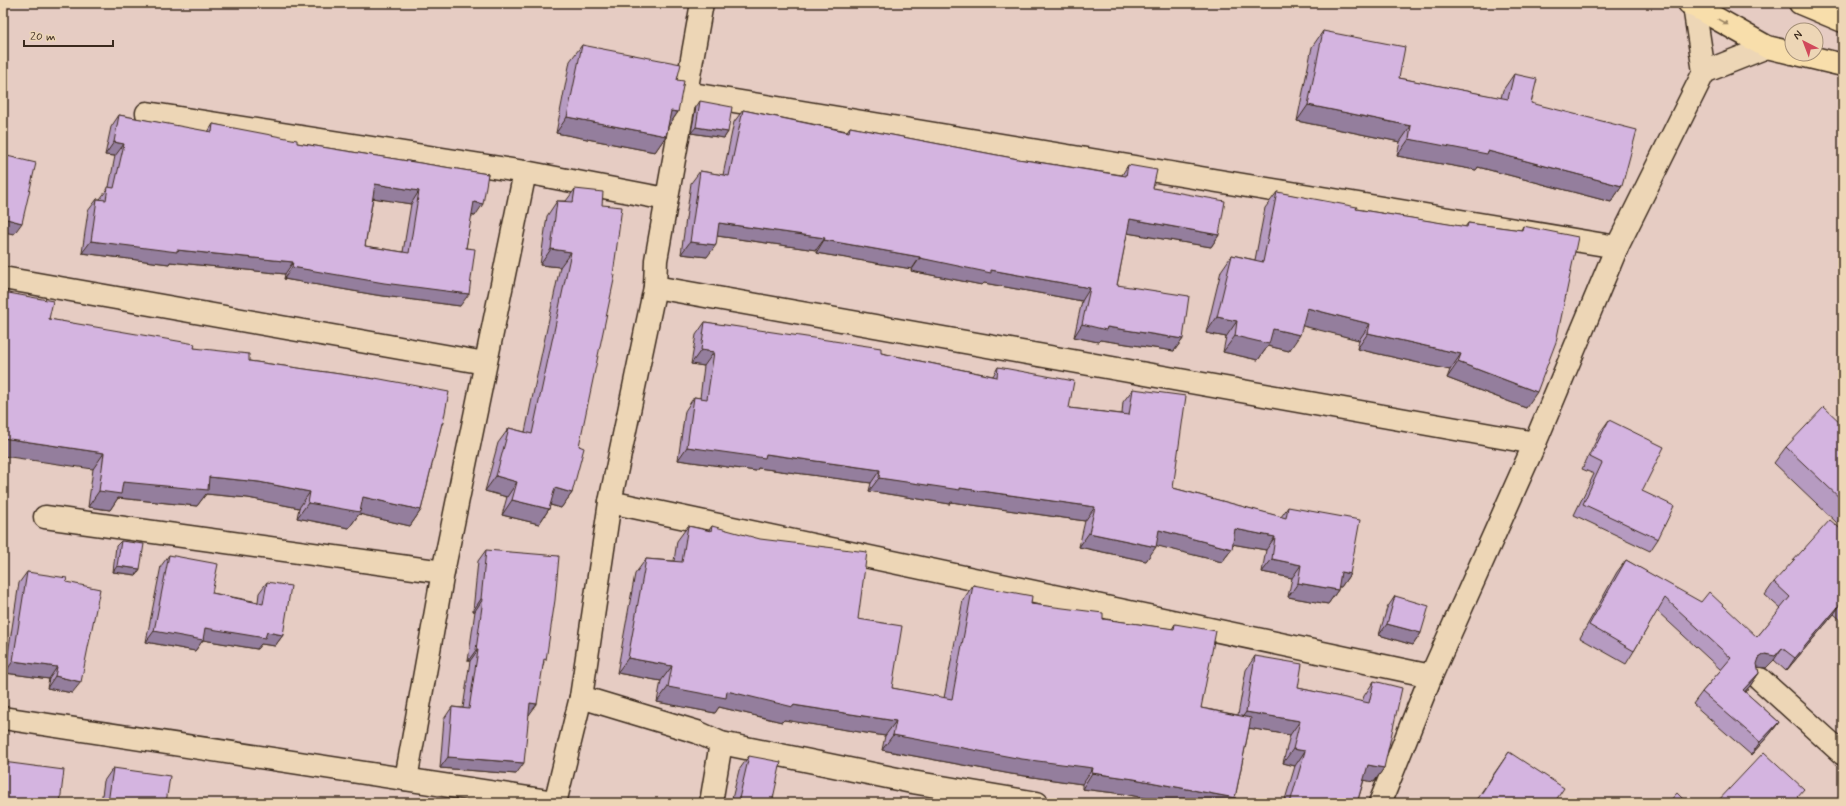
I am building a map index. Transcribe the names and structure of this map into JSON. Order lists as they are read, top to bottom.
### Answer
{
  "scale_bar": "20 m",
  "north": "top left"
}
